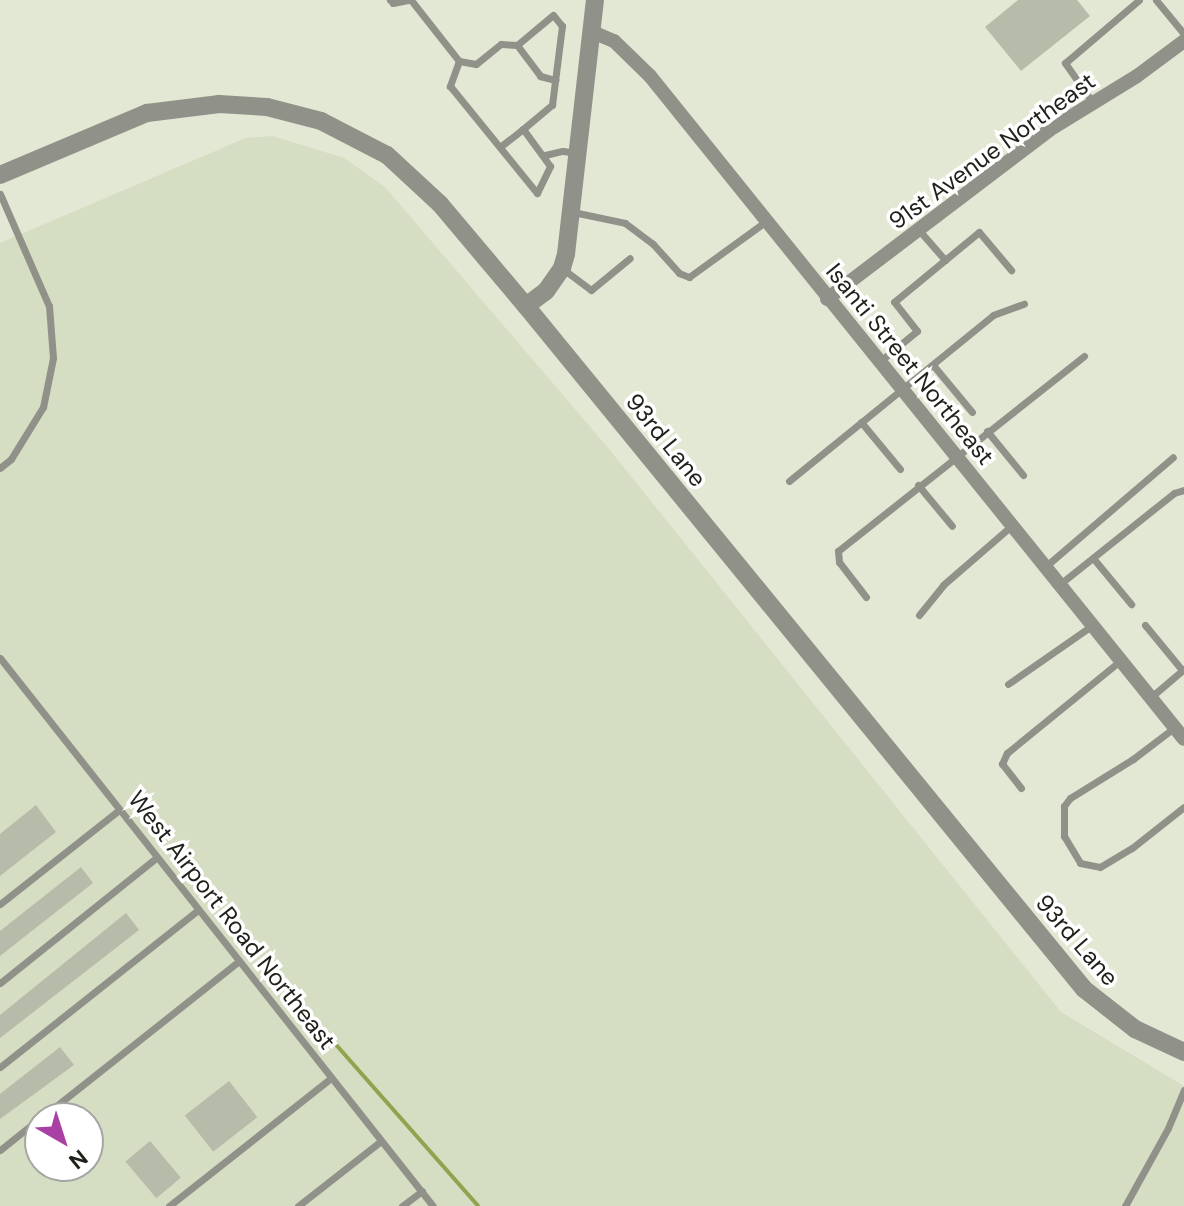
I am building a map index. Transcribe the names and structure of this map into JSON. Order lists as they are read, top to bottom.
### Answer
{
  "streets": {
    "street": ["91st Avenue Northeast", "Isanti Street Northeast", "93rd Lane"],
    "lane": ["West Airport Road Northeast"]
  },
  "crossings": [
    ["91st Avenue Northeast", "Isanti Street Northeast"]
  ],
  "north": "bottom right"
}
